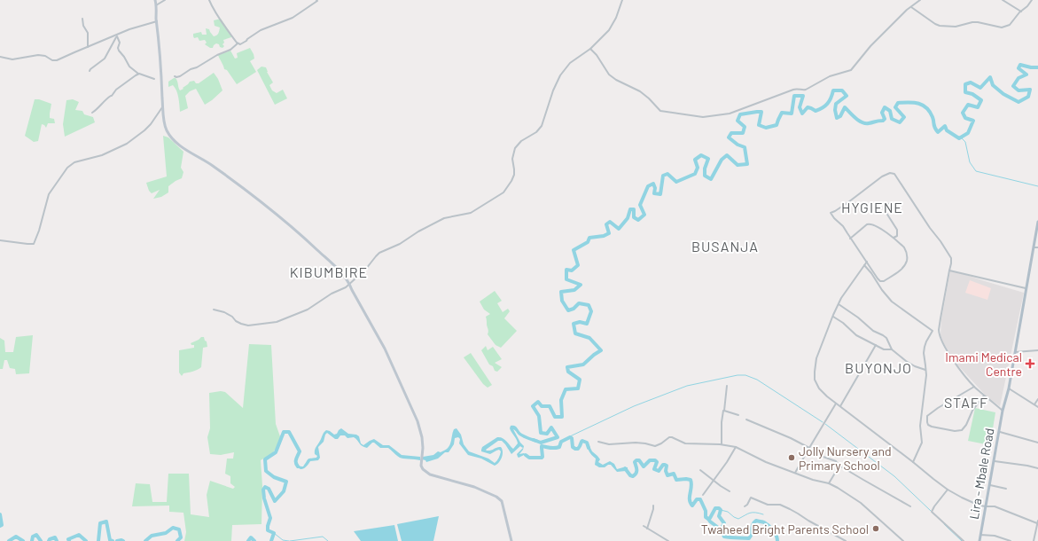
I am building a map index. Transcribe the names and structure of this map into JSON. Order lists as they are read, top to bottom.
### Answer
{
  "streets": {
    "main road": ["Lira - Mbale Road"]
  },
  "districts": [
    "HYGIENE",
    "BUSANJA",
    "KIBUMBIRE",
    "BUYONJO",
    "STAFF"
  ],
  "places": {
    "health": ["Imami Medical Centre"],
    "other": ["Jolly Nursery and Primary School", "Twaheed Bright Parents School"]
  }
}
